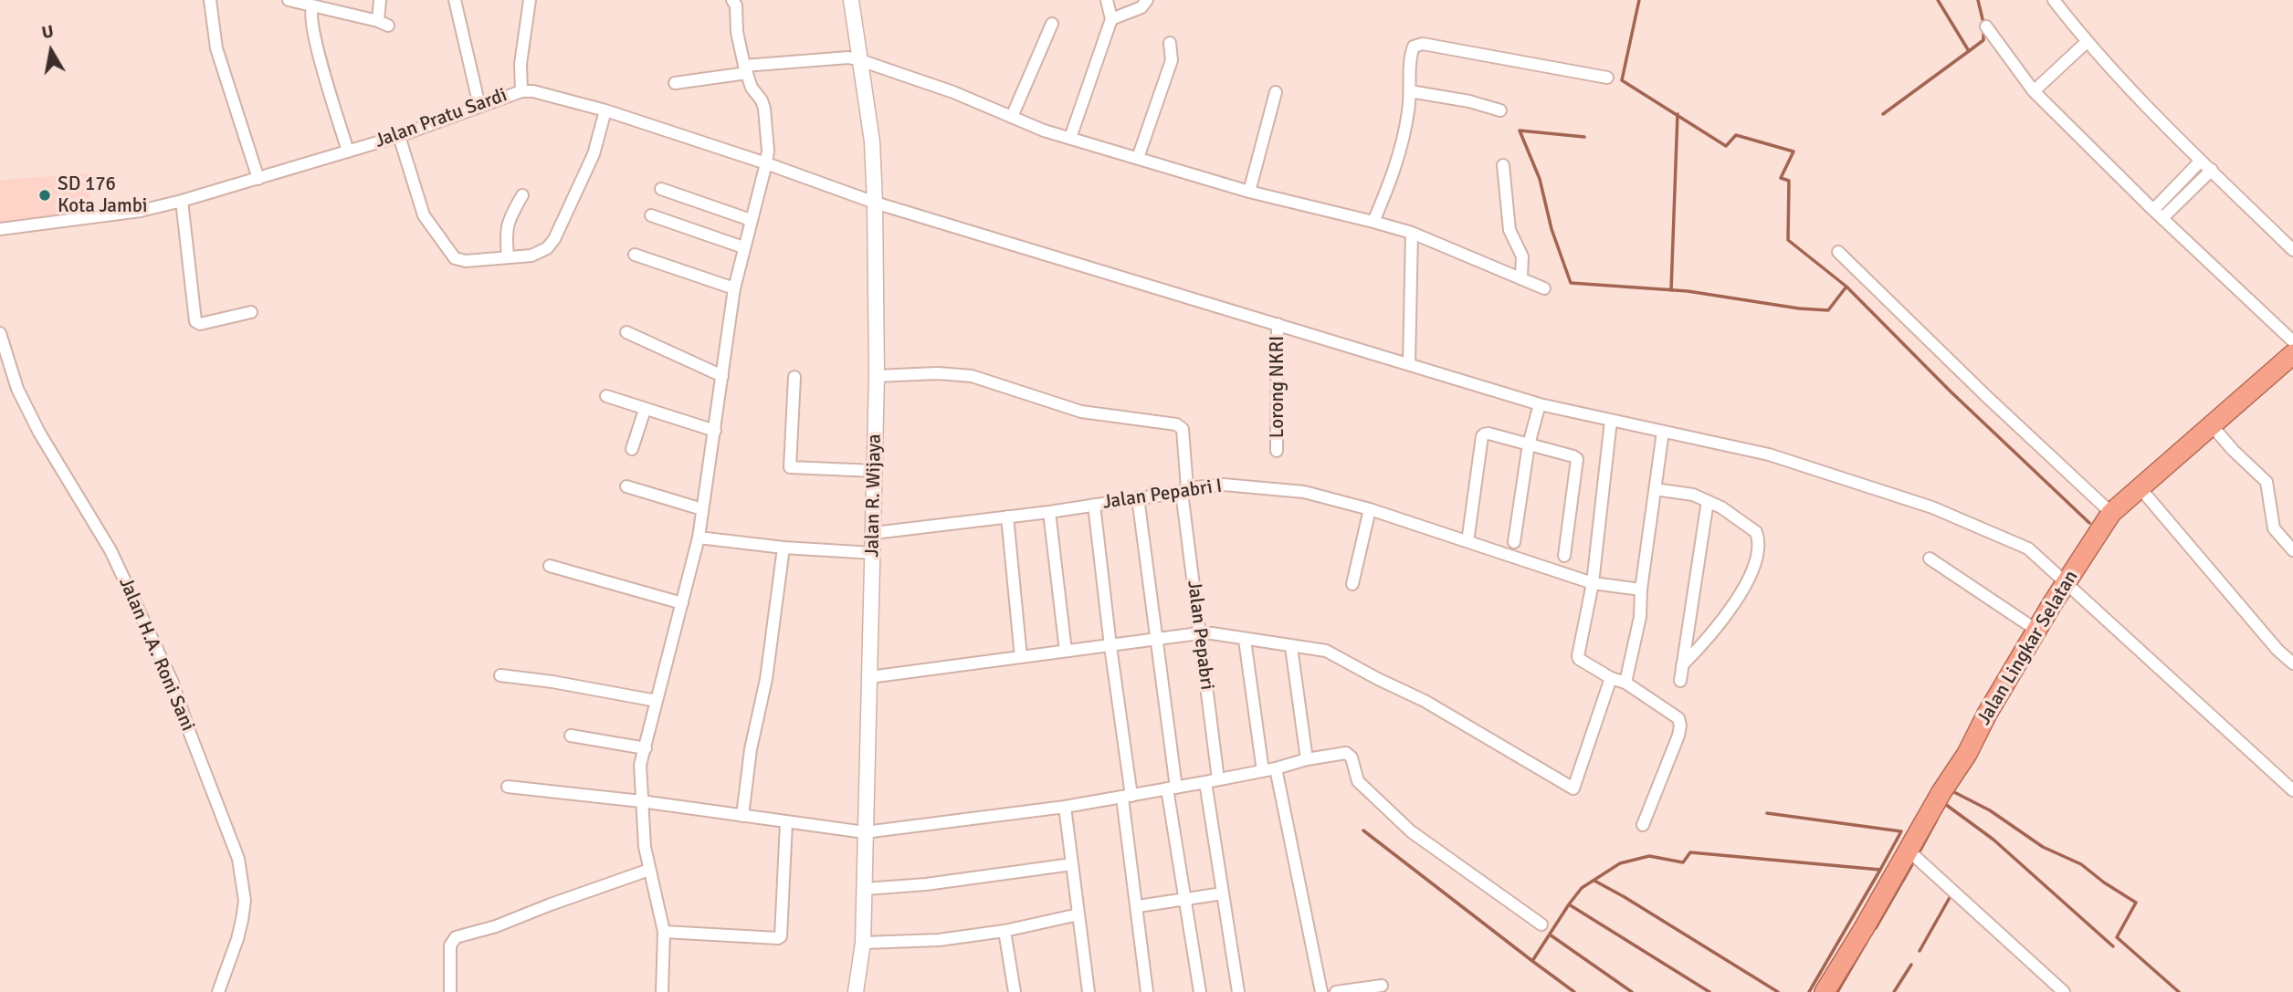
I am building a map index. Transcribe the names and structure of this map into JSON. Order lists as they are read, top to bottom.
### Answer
{
  "streets": {
    "highway": ["Jalan Lingkar Selatan"],
    "street": [
      "Jalan Pratu Sardi",
      "Lorong NKRI",
      "Jalan Pepabri I",
      "Jalan R. Wijaya",
      "Jalan Pepabri",
      "Jalan H.A. Roni Sani"
    ]
  },
  "crossings": [
    ["Jalan Pratu Sardi", "Lorong NKRI"],
    ["Jalan Pratu Sardi", "Jalan R. Wijaya"],
    ["Jalan Pratu Sardi", "Jalan Lingkar Selatan"],
    ["Jalan Pepabri I", "Jalan R. Wijaya"],
    ["Jalan Pepabri I", "Jalan Pepabri"],
    ["Jalan R. Wijaya", "Jalan Pepabri"]
  ],
  "places": ["SD 176 Kota Jambi"],
  "north": "top"
}
